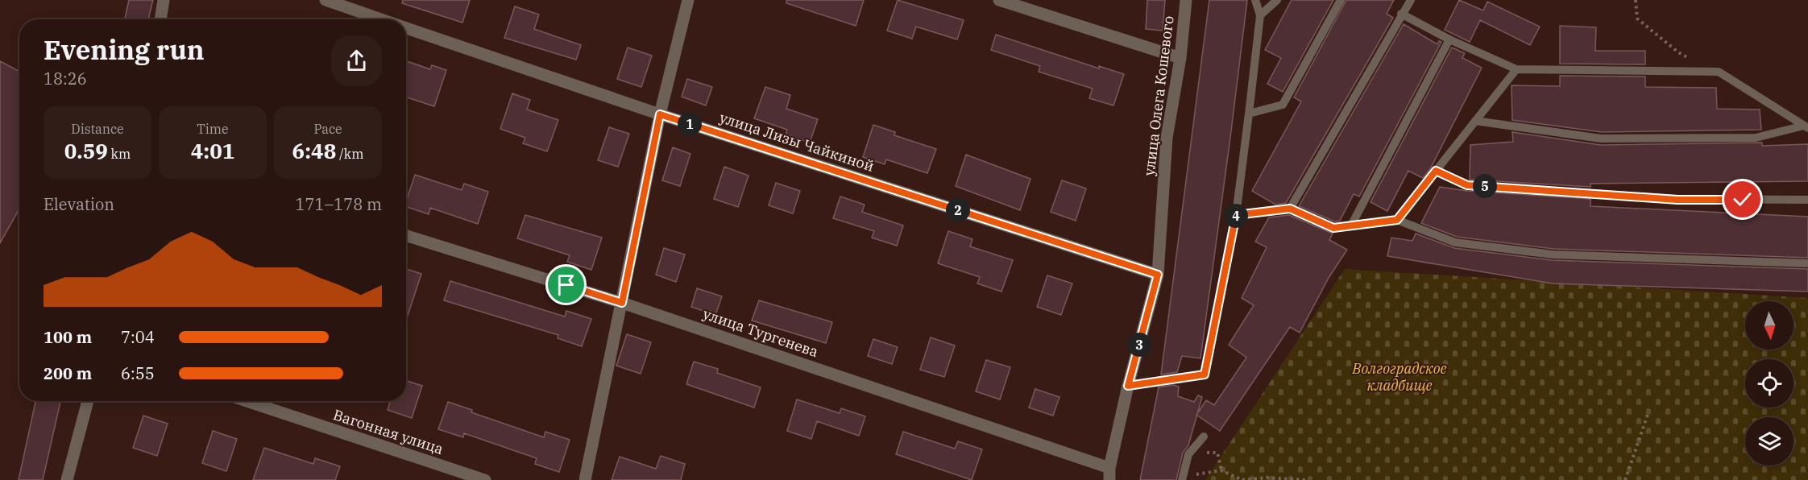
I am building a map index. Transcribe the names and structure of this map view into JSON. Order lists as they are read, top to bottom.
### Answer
{
  "streets": {
    "street": [
      "улица Олега Кошевого",
      "улица Лизы Чайкиной",
      "улица Тургенева",
      "Вагонная улица"
    ]
  },
  "crossings": [
    ["улица Олега Кошевого", "улица Лизы Чайкиной"],
    ["улица Олега Кошевого", "улица Тургенева"]
  ],
  "parks": ["Волгоградское кладбище"],
  "north": "bottom",
  "page": {
    "heading": ["Evening run", "18:26"],
    "stats": [
      ["Distance", "0.59 km"],
      ["Time", "4:01"],
      ["Pace", "6:48 /km"]
    ],
    "pins": [
      "1",
      "5",
      "2",
      "4",
      "3"
    ],
    "chart": ["Elevation", "171–178 m"],
    "list": [
      {
        "name": "100 m",
        "note": "7:04"
      },
      {
        "name": "200 m",
        "note": "6:55"
      }
    ]
  }
}
